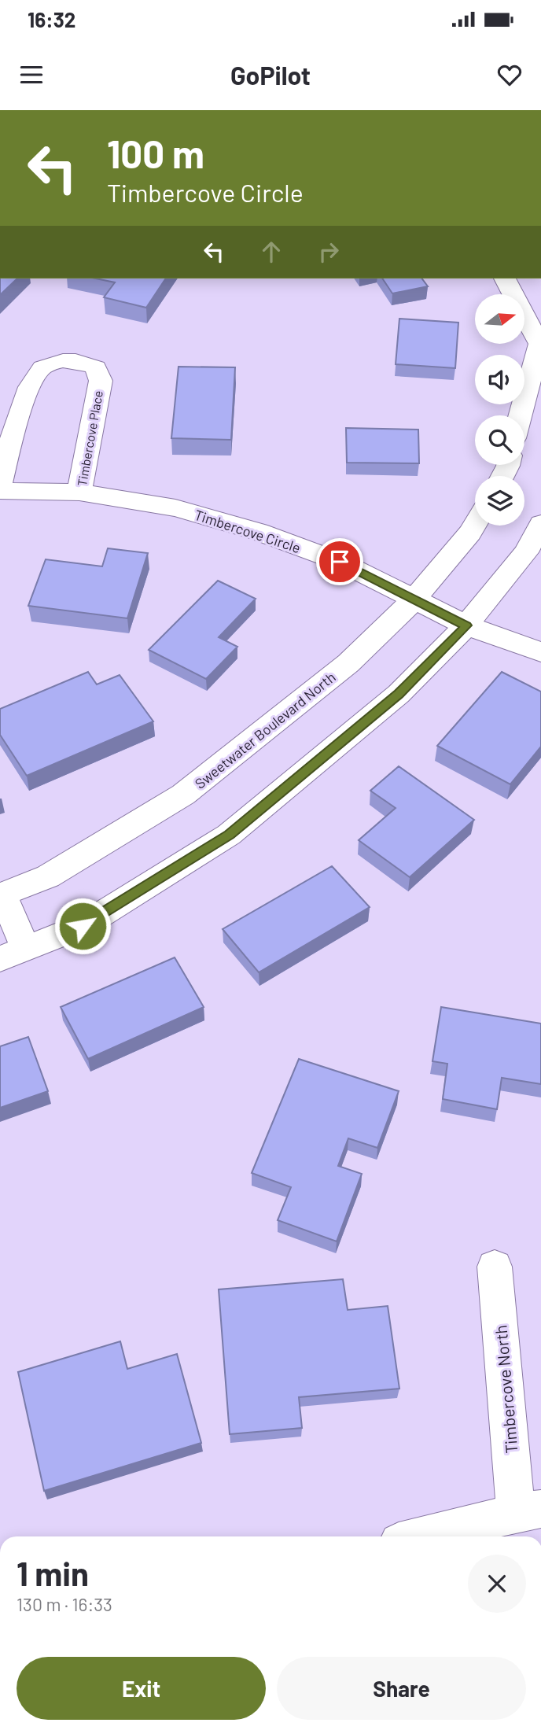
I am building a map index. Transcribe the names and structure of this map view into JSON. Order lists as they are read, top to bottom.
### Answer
{
  "streets": {
    "street": [
      "Timbercove Place",
      "Timbercove Circle",
      "Sweetwater Boulevard North",
      "Timbercove North"
    ]
  },
  "crossings": [
    ["Timbercove Place", "Timbercove Circle"],
    ["Timbercove Circle", "Sweetwater Boulevard North"]
  ],
  "north": "right",
  "page": {
    "status": "16:32",
    "header": "GoPilot",
    "turn": ["100 m", "Timbercove Circle"],
    "heading": ["1 min", "130 m · 16:33"],
    "buttons": ["Exit", "Share"]
  }
}
